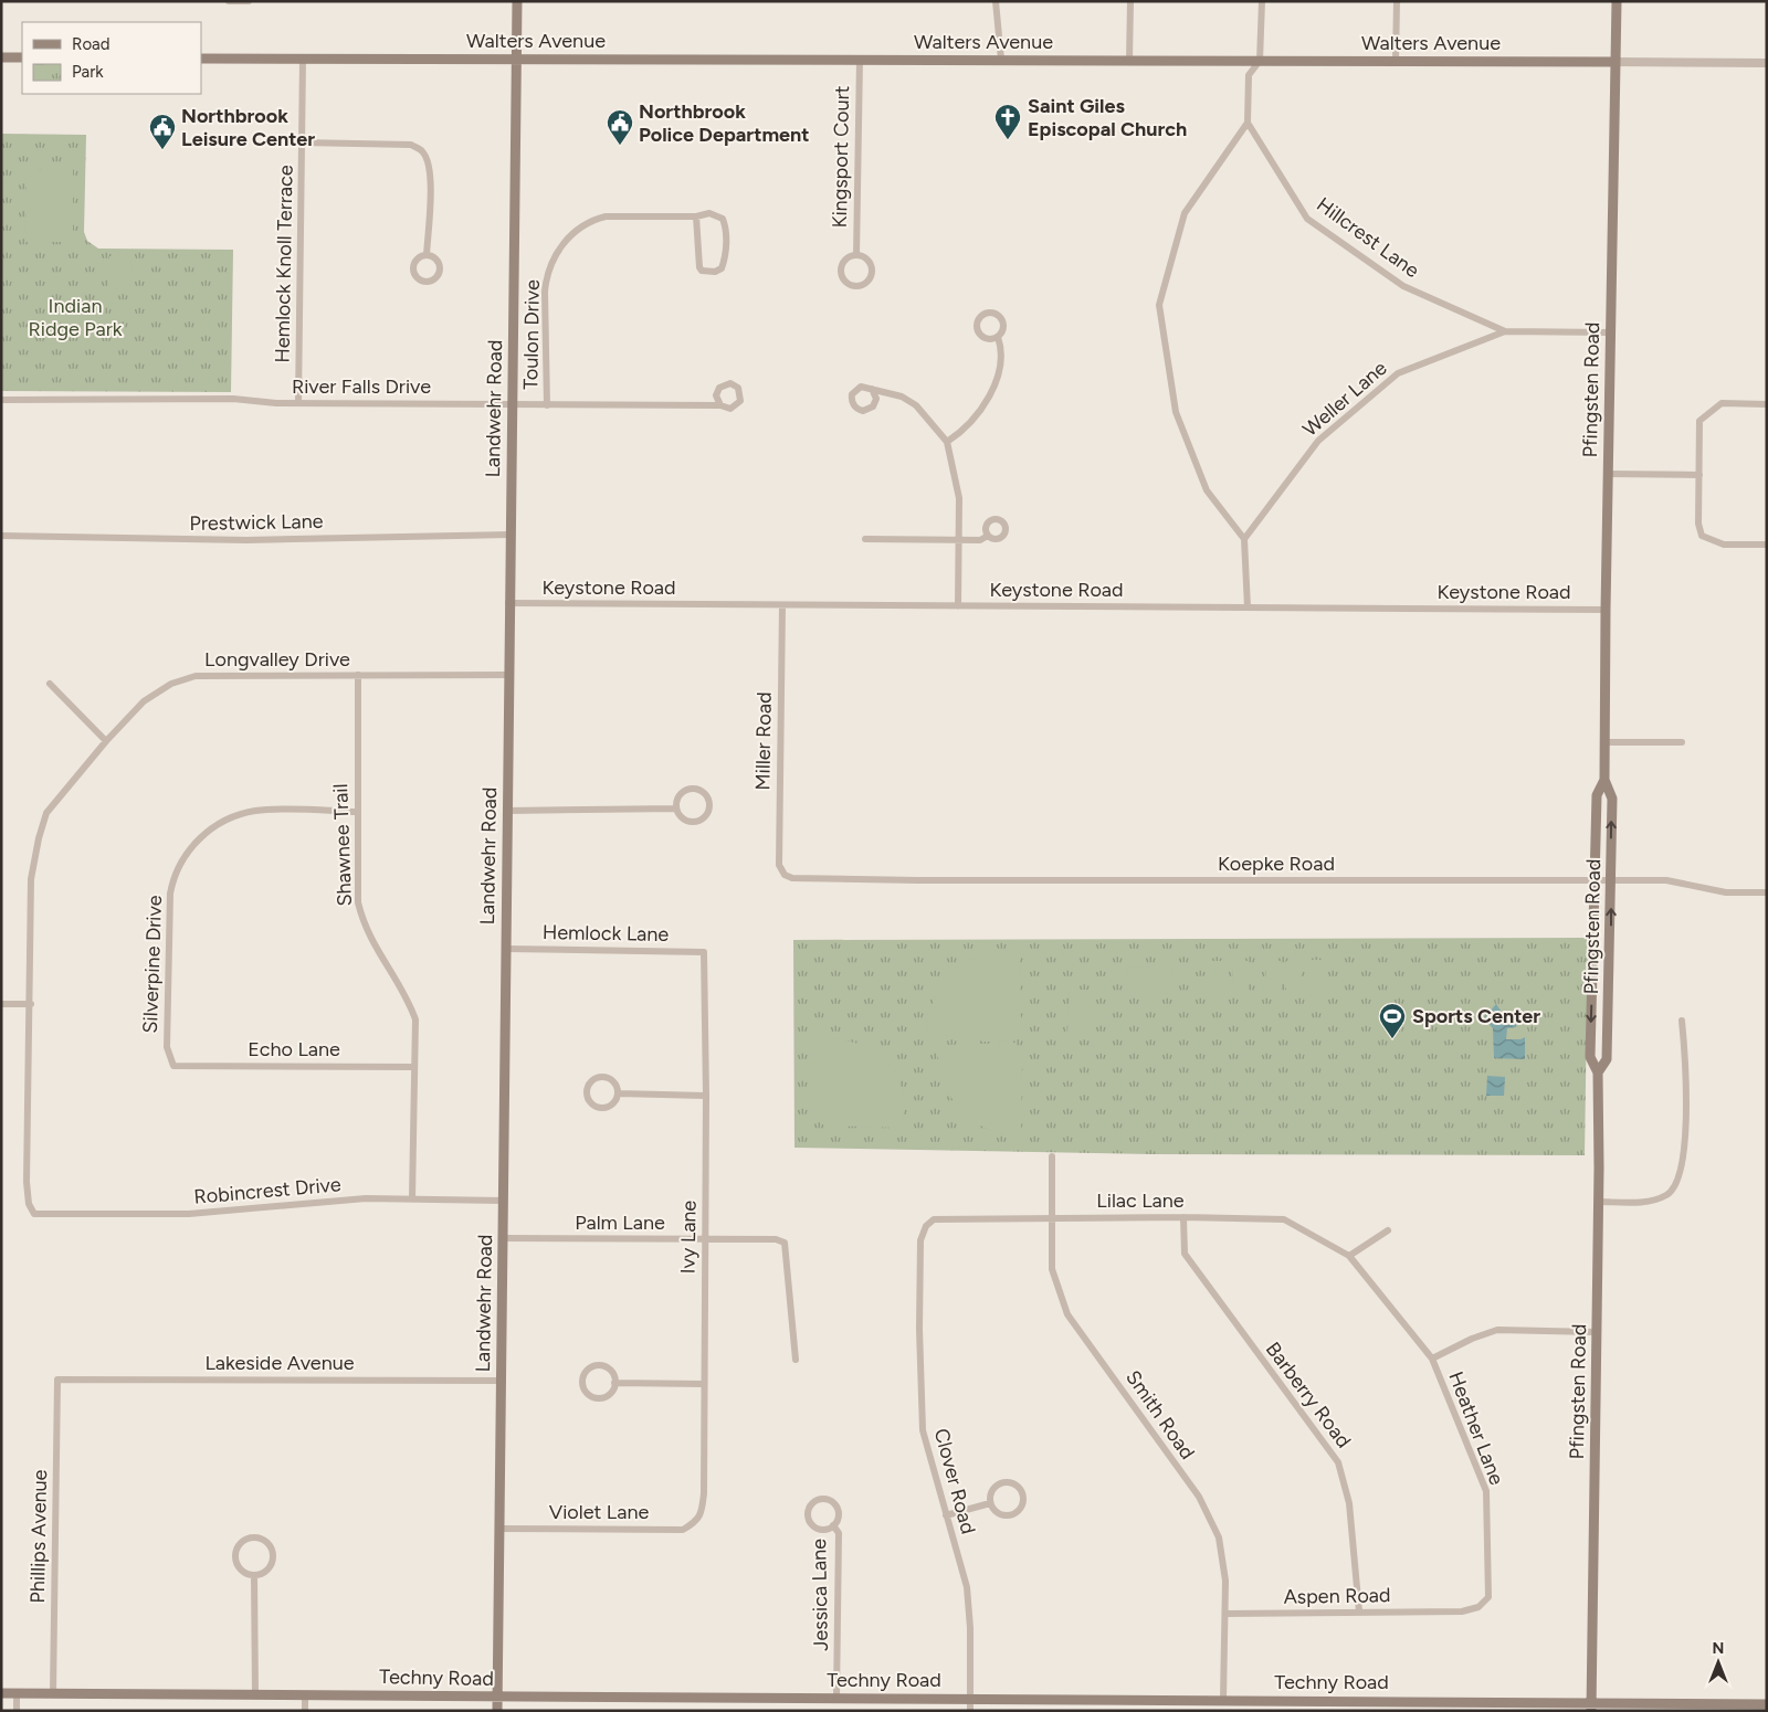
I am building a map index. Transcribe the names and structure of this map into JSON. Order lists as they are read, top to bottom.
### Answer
{
  "streets": {
    "main road": [
      "Walters Avenue",
      "Pfingsten Road",
      "Landwehr Road",
      "Techny Road"
    ],
    "street": [
      "Kingsport Court",
      "Hillcrest Lane",
      "Hemlock Knoll Terrace",
      "Toulon Drive",
      "River Falls Drive",
      "Weller Lane",
      "Prestwick Lane",
      "Keystone Road",
      "Longvalley Drive",
      "Miller Road",
      "Shawnee Trail",
      "Koepke Road",
      "Hemlock Lane",
      "Silverpine Drive",
      "Echo Lane",
      "Robincrest Drive",
      "Lilac Lane",
      "Palm Lane",
      "Ivy Lane",
      "Lakeside Avenue",
      "Barberry Road",
      "Smith Road",
      "Heather Lane",
      "Clover Road",
      "Violet Lane",
      "Phillips Avenue",
      "Jessica Lane",
      "Aspen Road"
    ]
  },
  "crossings": [
    ["Walters Avenue", "Kingsport Court"],
    ["Walters Avenue", "Hemlock Knoll Terrace"],
    ["Walters Avenue", "Pfingsten Road"],
    ["Walters Avenue", "Landwehr Road"],
    ["Hillcrest Lane", "Pfingsten Road"],
    ["Hillcrest Lane", "Weller Lane"],
    ["Hemlock Knoll Terrace", "River Falls Drive"],
    ["Toulon Drive", "River Falls Drive"],
    ["River Falls Drive", "Landwehr Road"],
    ["Pfingsten Road", "Keystone Road"],
    ["Pfingsten Road", "Koepke Road"],
    ["Pfingsten Road", "Techny Road"],
    ["Landwehr Road", "Prestwick Lane"],
    ["Landwehr Road", "Keystone Road"],
    ["Landwehr Road", "Longvalley Drive"],
    ["Landwehr Road", "Hemlock Lane"],
    ["Landwehr Road", "Robincrest Drive"],
    ["Landwehr Road", "Palm Lane"],
    ["Landwehr Road", "Lakeside Avenue"],
    ["Landwehr Road", "Violet Lane"],
    ["Landwehr Road", "Techny Road"],
    ["Keystone Road", "Miller Road"],
    ["Longvalley Drive", "Shawnee Trail"],
    ["Longvalley Drive", "Robincrest Drive"],
    ["Miller Road", "Koepke Road"],
    ["Shawnee Trail", "Silverpine Drive"],
    ["Shawnee Trail", "Echo Lane"],
    ["Shawnee Trail", "Robincrest Drive"],
    ["Hemlock Lane", "Ivy Lane"],
    ["Silverpine Drive", "Echo Lane"],
    ["Lilac Lane", "Barberry Road"],
    ["Lilac Lane", "Smith Road"],
    ["Lilac Lane", "Heather Lane"],
    ["Lilac Lane", "Clover Road"],
    ["Palm Lane", "Ivy Lane"],
    ["Ivy Lane", "Violet Lane"],
    ["Lakeside Avenue", "Phillips Avenue"],
    ["Barberry Road", "Aspen Road"],
    ["Smith Road", "Aspen Road"],
    ["Smith Road", "Techny Road"],
    ["Heather Lane", "Aspen Road"],
    ["Clover Road", "Techny Road"],
    ["Phillips Avenue", "Techny Road"],
    ["Jessica Lane", "Techny Road"]
  ],
  "parks": ["Indian Ridge Park"],
  "places": {
    "church": ["Saint Giles Episcopal Church"],
    "public building": ["Northbrook Police Department", "Northbrook Leisure Center"],
    "sports": ["Sports Center"]
  },
  "legend": ["Road", "Park"],
  "north": "top"
}
